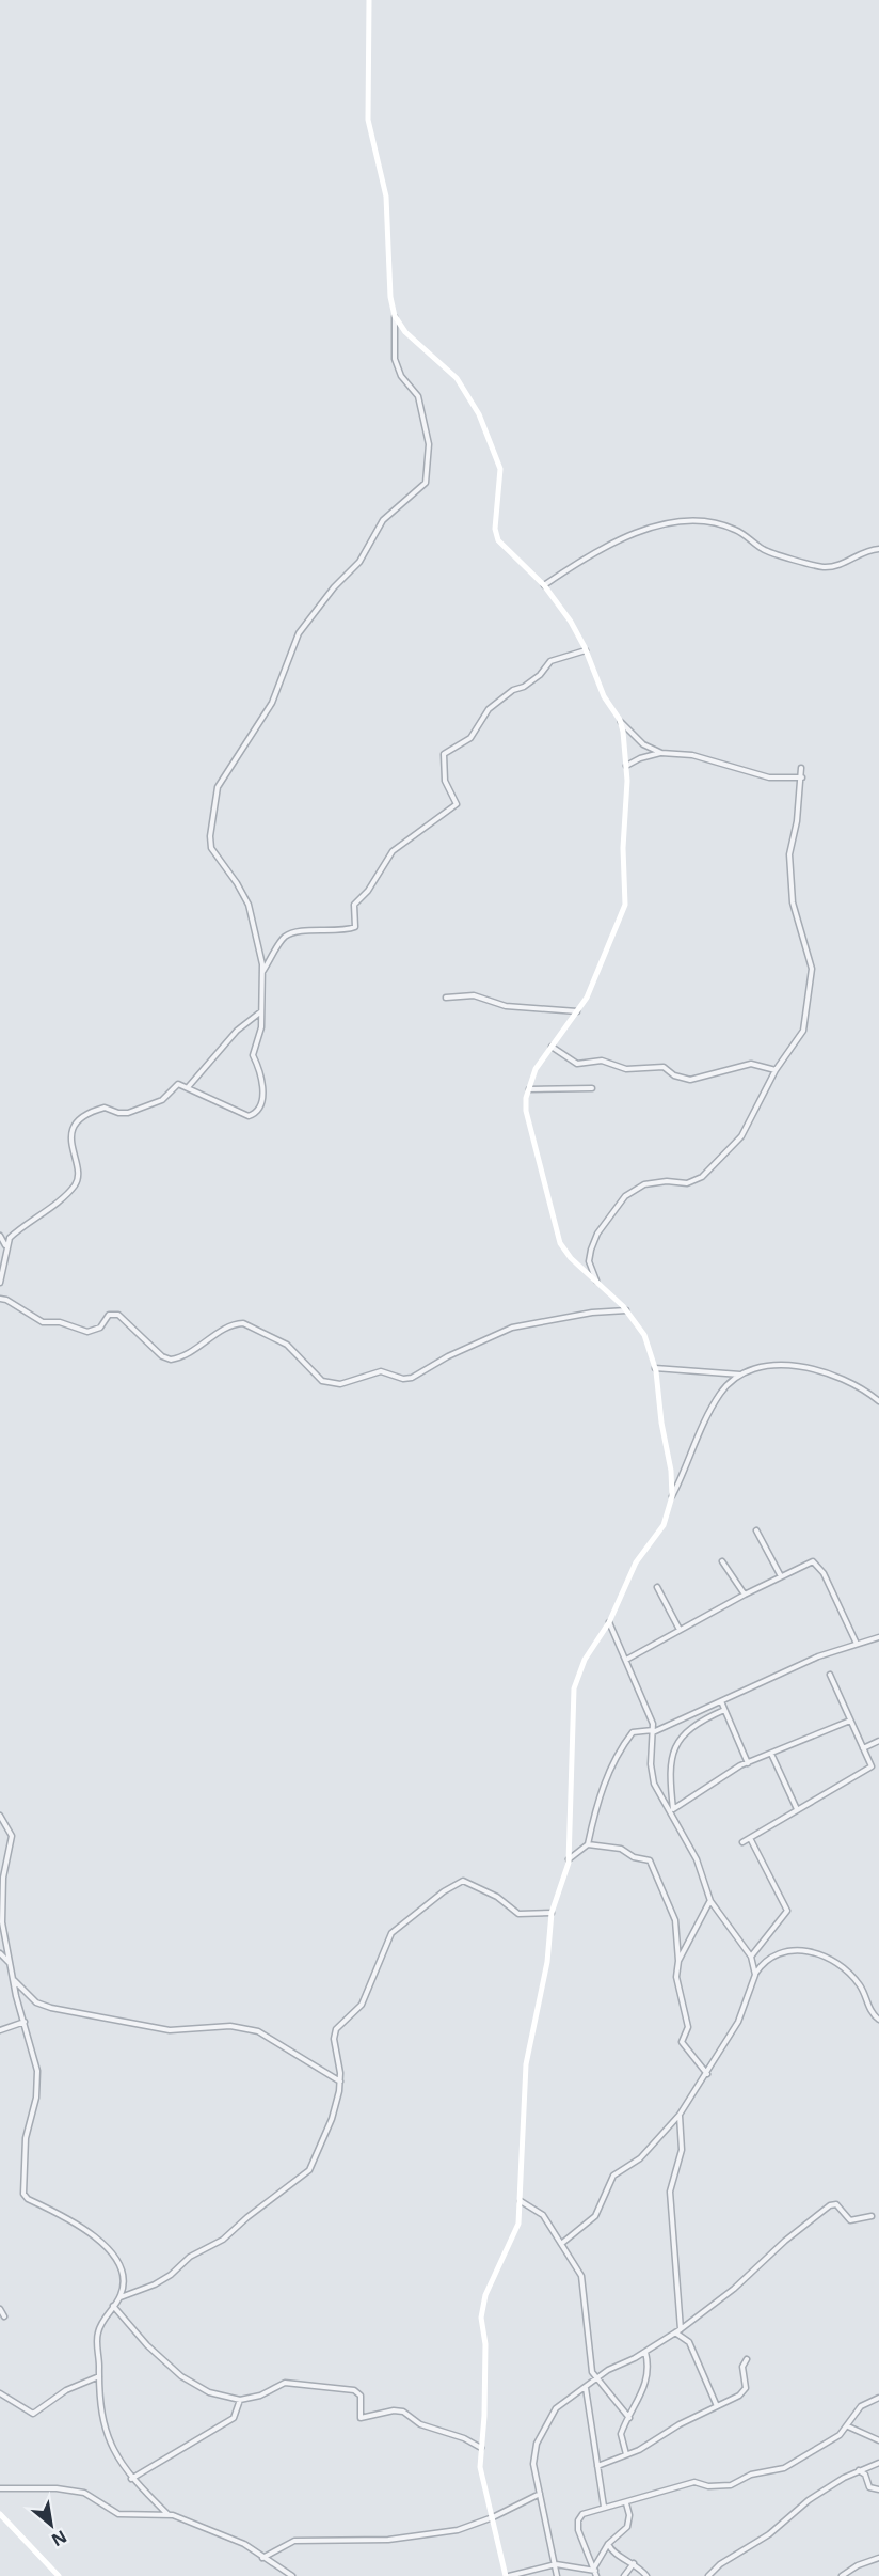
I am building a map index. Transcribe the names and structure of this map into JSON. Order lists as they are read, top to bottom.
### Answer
{
  "north": "bottom right"
}
